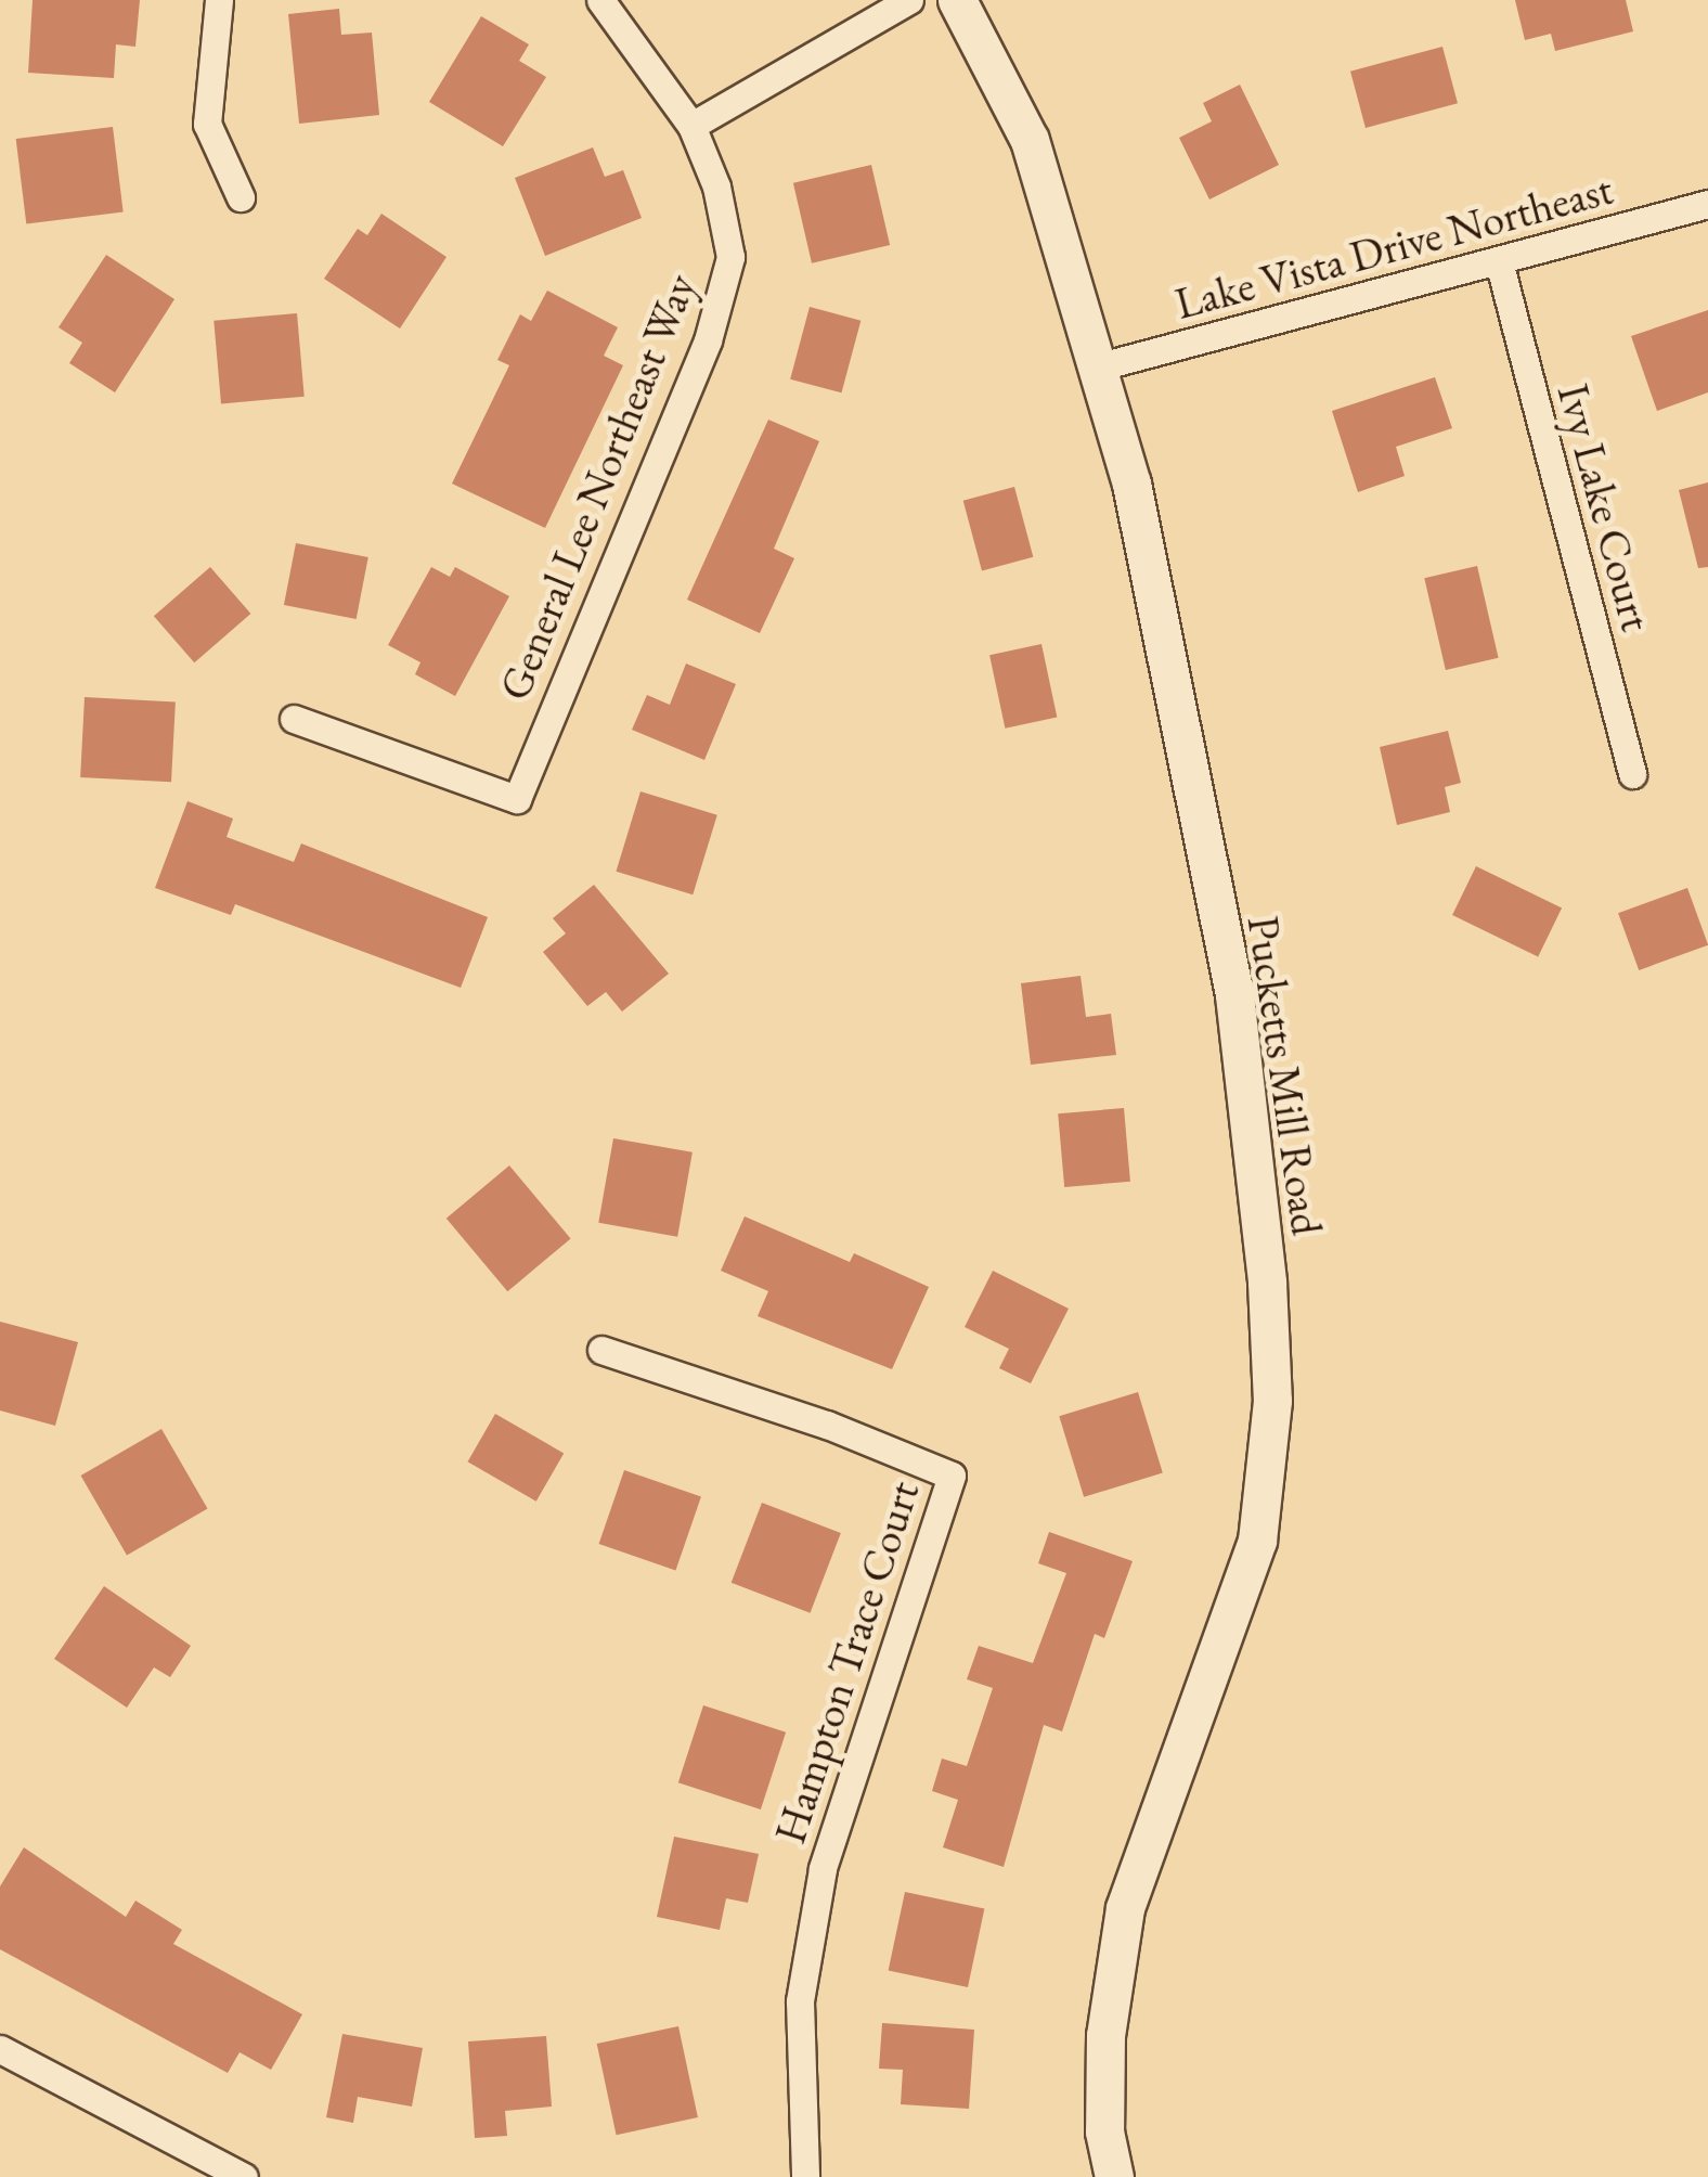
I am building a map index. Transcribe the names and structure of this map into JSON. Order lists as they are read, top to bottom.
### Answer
{
  "streets": {
    "street": [
      "Lake Vista Drive Northeast",
      "General Lee Northeast Way",
      "Ivy Lake Court",
      "Pucketts Mill Road",
      "Hampton Trace Court"
    ]
  },
  "crossings": [
    ["Lake Vista Drive Northeast", "Ivy Lake Court"],
    ["Lake Vista Drive Northeast", "Pucketts Mill Road"]
  ]
}
